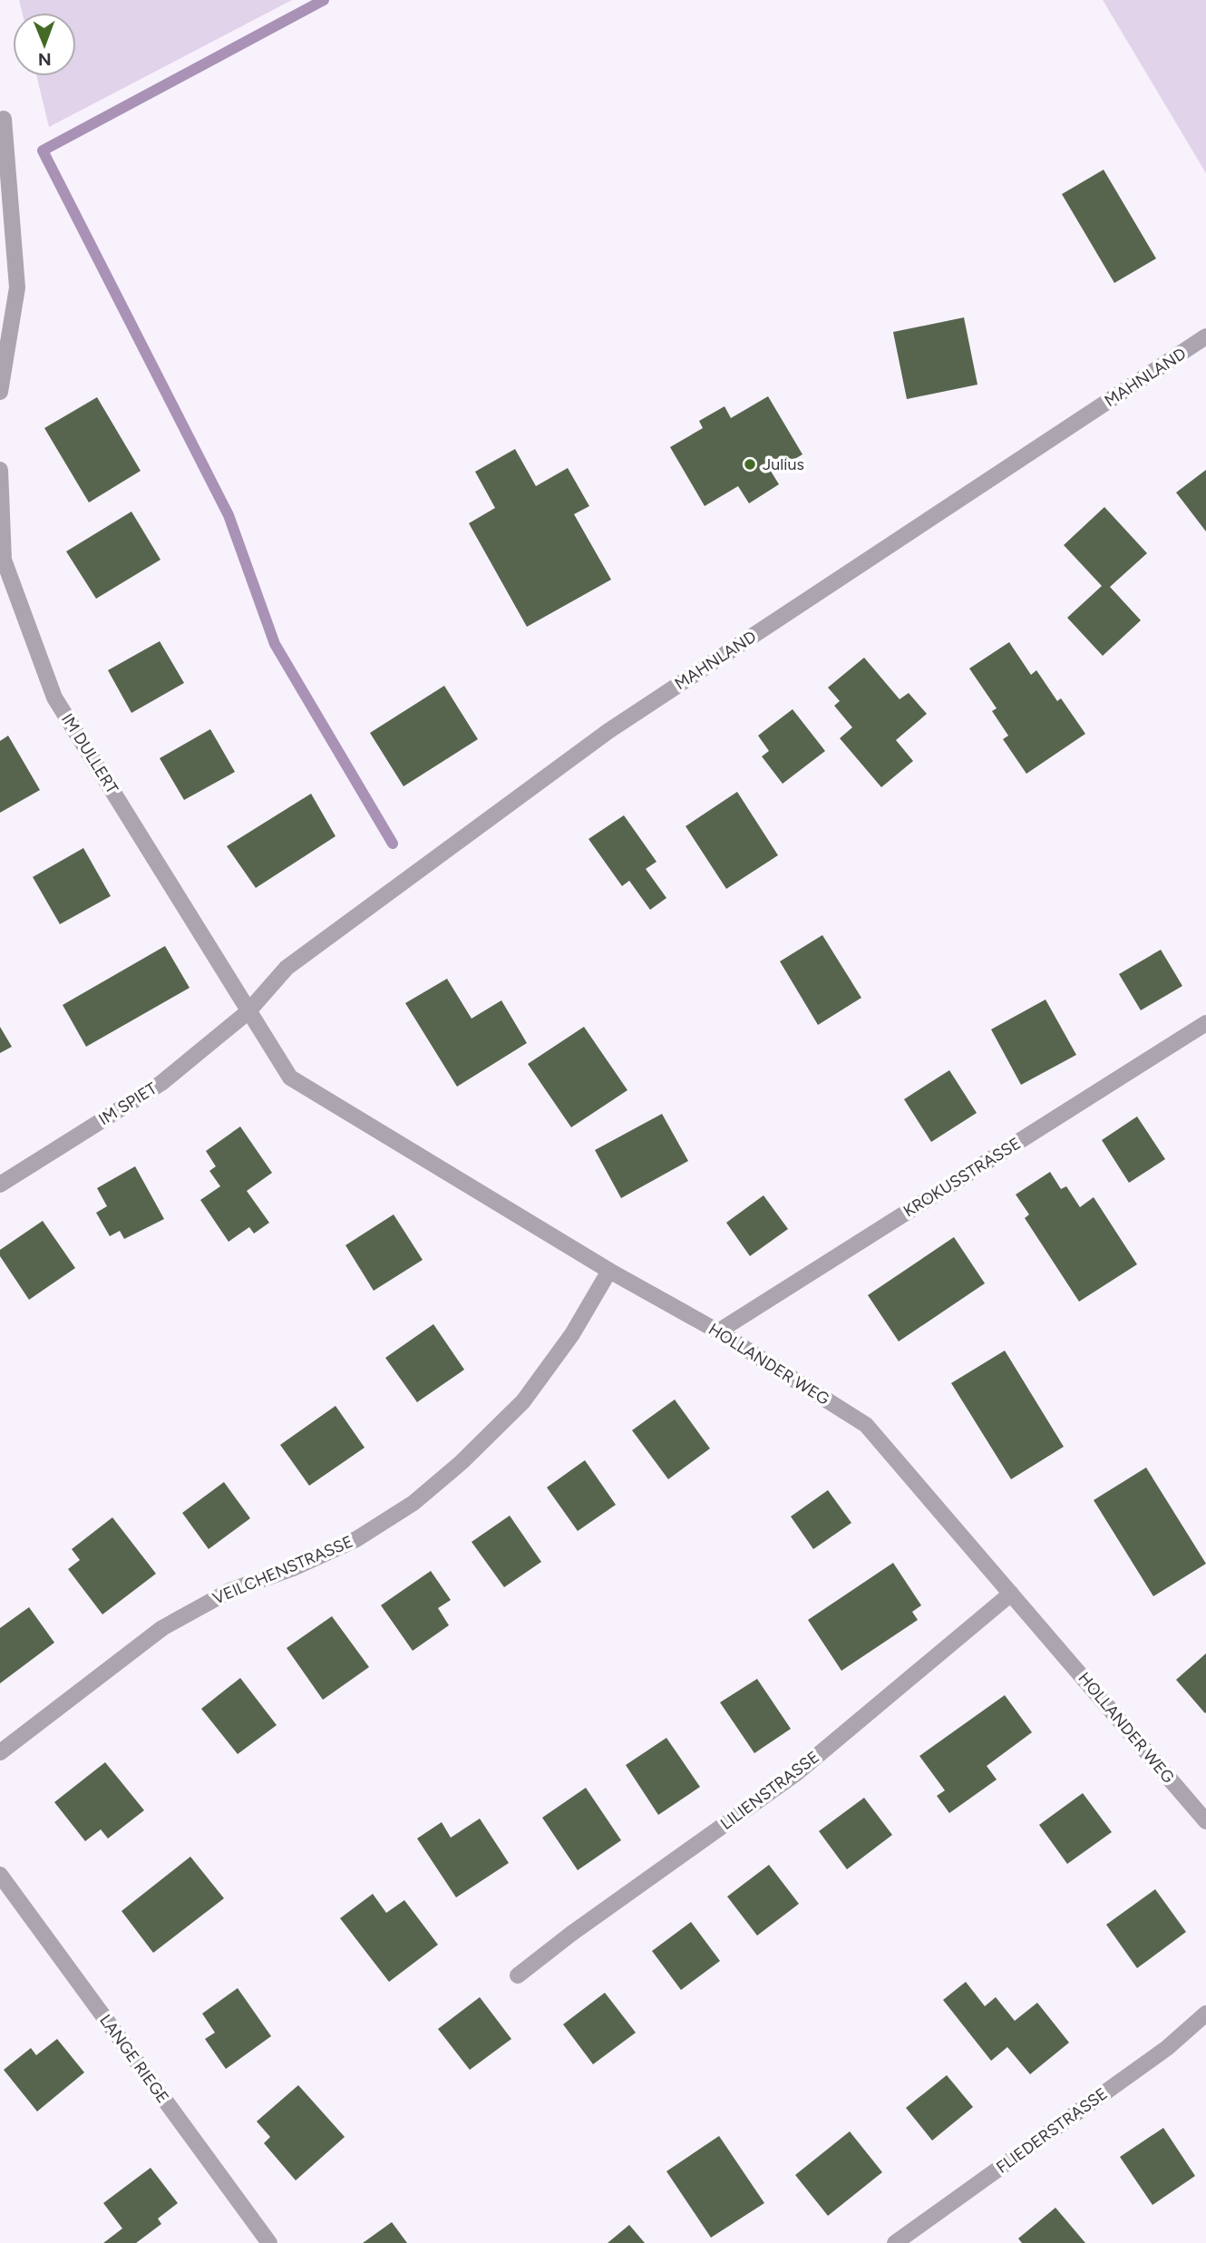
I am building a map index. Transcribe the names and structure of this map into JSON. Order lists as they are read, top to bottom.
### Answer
{
  "streets": {
    "street": [
      "MAHNLAND",
      "IM DULLERT",
      "IM SPIET",
      "KROKUSSTRASSE",
      "HOLLANDER WEG",
      "VEILCHENSTRASSE",
      "LILIENSTRASSE",
      "LANGE RIEGE",
      "FLIEDERSTRASSE"
    ]
  },
  "crossings": [
    ["MAHNLAND", "IM DULLERT"],
    ["MAHNLAND", "IM SPIET"],
    ["MAHNLAND", "HOLLANDER WEG"],
    ["IM DULLERT", "IM SPIET"],
    ["IM DULLERT", "HOLLANDER WEG"],
    ["IM SPIET", "HOLLANDER WEG"],
    ["KROKUSSTRASSE", "HOLLANDER WEG"],
    ["HOLLANDER WEG", "VEILCHENSTRASSE"],
    ["HOLLANDER WEG", "LILIENSTRASSE"]
  ],
  "places": ["Julius"],
  "north": "bottom"
}
